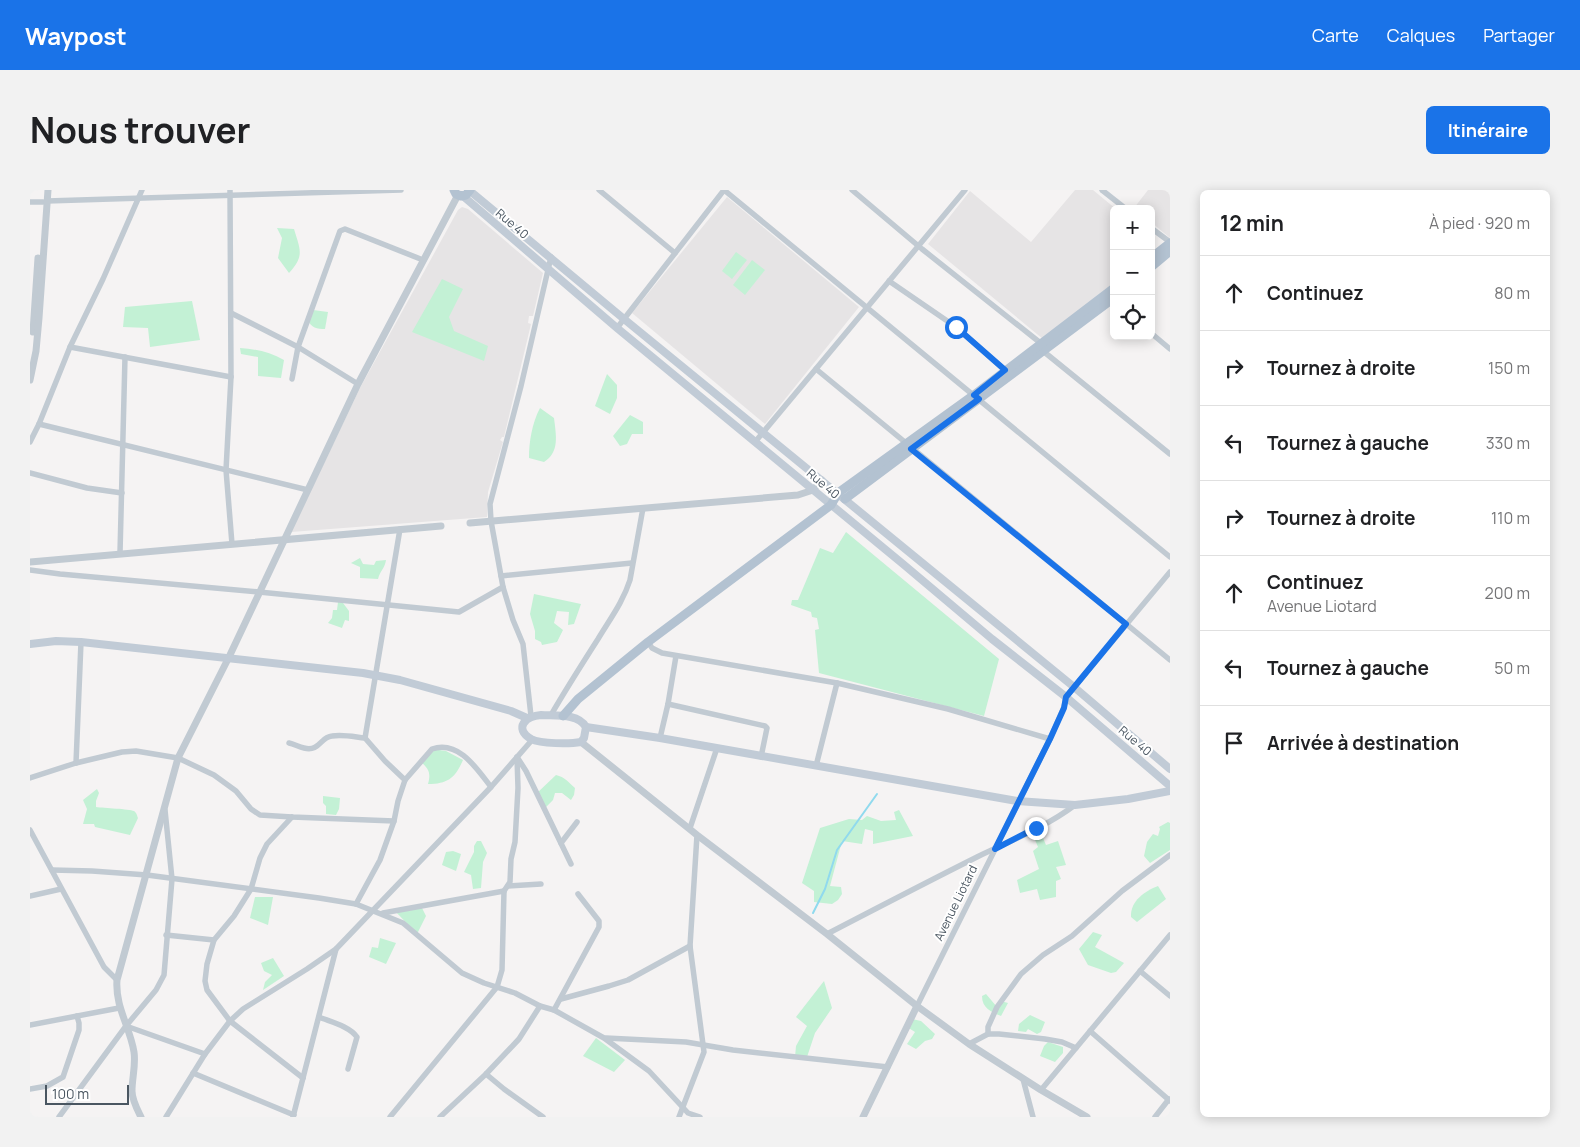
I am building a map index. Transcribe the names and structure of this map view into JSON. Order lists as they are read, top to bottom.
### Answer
{
  "streets": {
    "main road": ["Rue 40"],
    "street": ["Avenue Liotard"]
  },
  "crossings": [
    ["Rue 40", "Avenue Liotard"]
  ],
  "scale_bar": "100 m",
  "page": {
    "header": "Waypost",
    "nav": ["Carte", "Calques", "Partager"],
    "title": "Nous trouver",
    "buttons": "Itinéraire",
    "heading": ["12 min", "À pied · 920 m"],
    "map_buttons": ["+", "−"],
    "list": [
      ["Continuez", "80 m"],
      ["Tournez à droite", "150 m"],
      ["Tournez à gauche", "330 m"],
      ["Tournez à droite", "110 m"],
      ["Continuez", "Avenue Liotard", "200 m"],
      ["Tournez à gauche", "50 m"],
      "Arrivée à destination"
    ],
    "scale": "100 m"
  }
}
